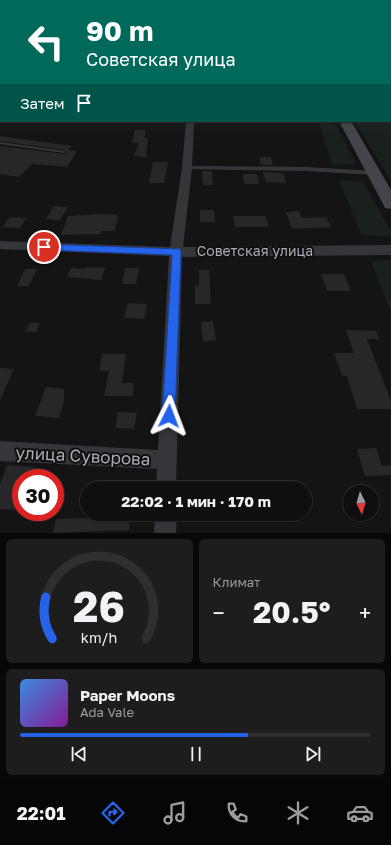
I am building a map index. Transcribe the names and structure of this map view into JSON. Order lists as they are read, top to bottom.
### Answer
{
  "streets": {
    "street": ["Советская улица", "улица Суворова"]
  },
  "north": "bottom",
  "page": {
    "turn": ["90 m", "Советская улица"],
    "then": "Затем",
    "limit": "30",
    "trip": "22:02 · 1 мин · 170 m",
    "tile": "Климат",
    "heat": ["−", "20.5°", "+"],
    "song": ["Paper Moons", "Ada Vale"],
    "tabs": "22:01",
    "gauge": ["26", "km/h"]
  }
}
